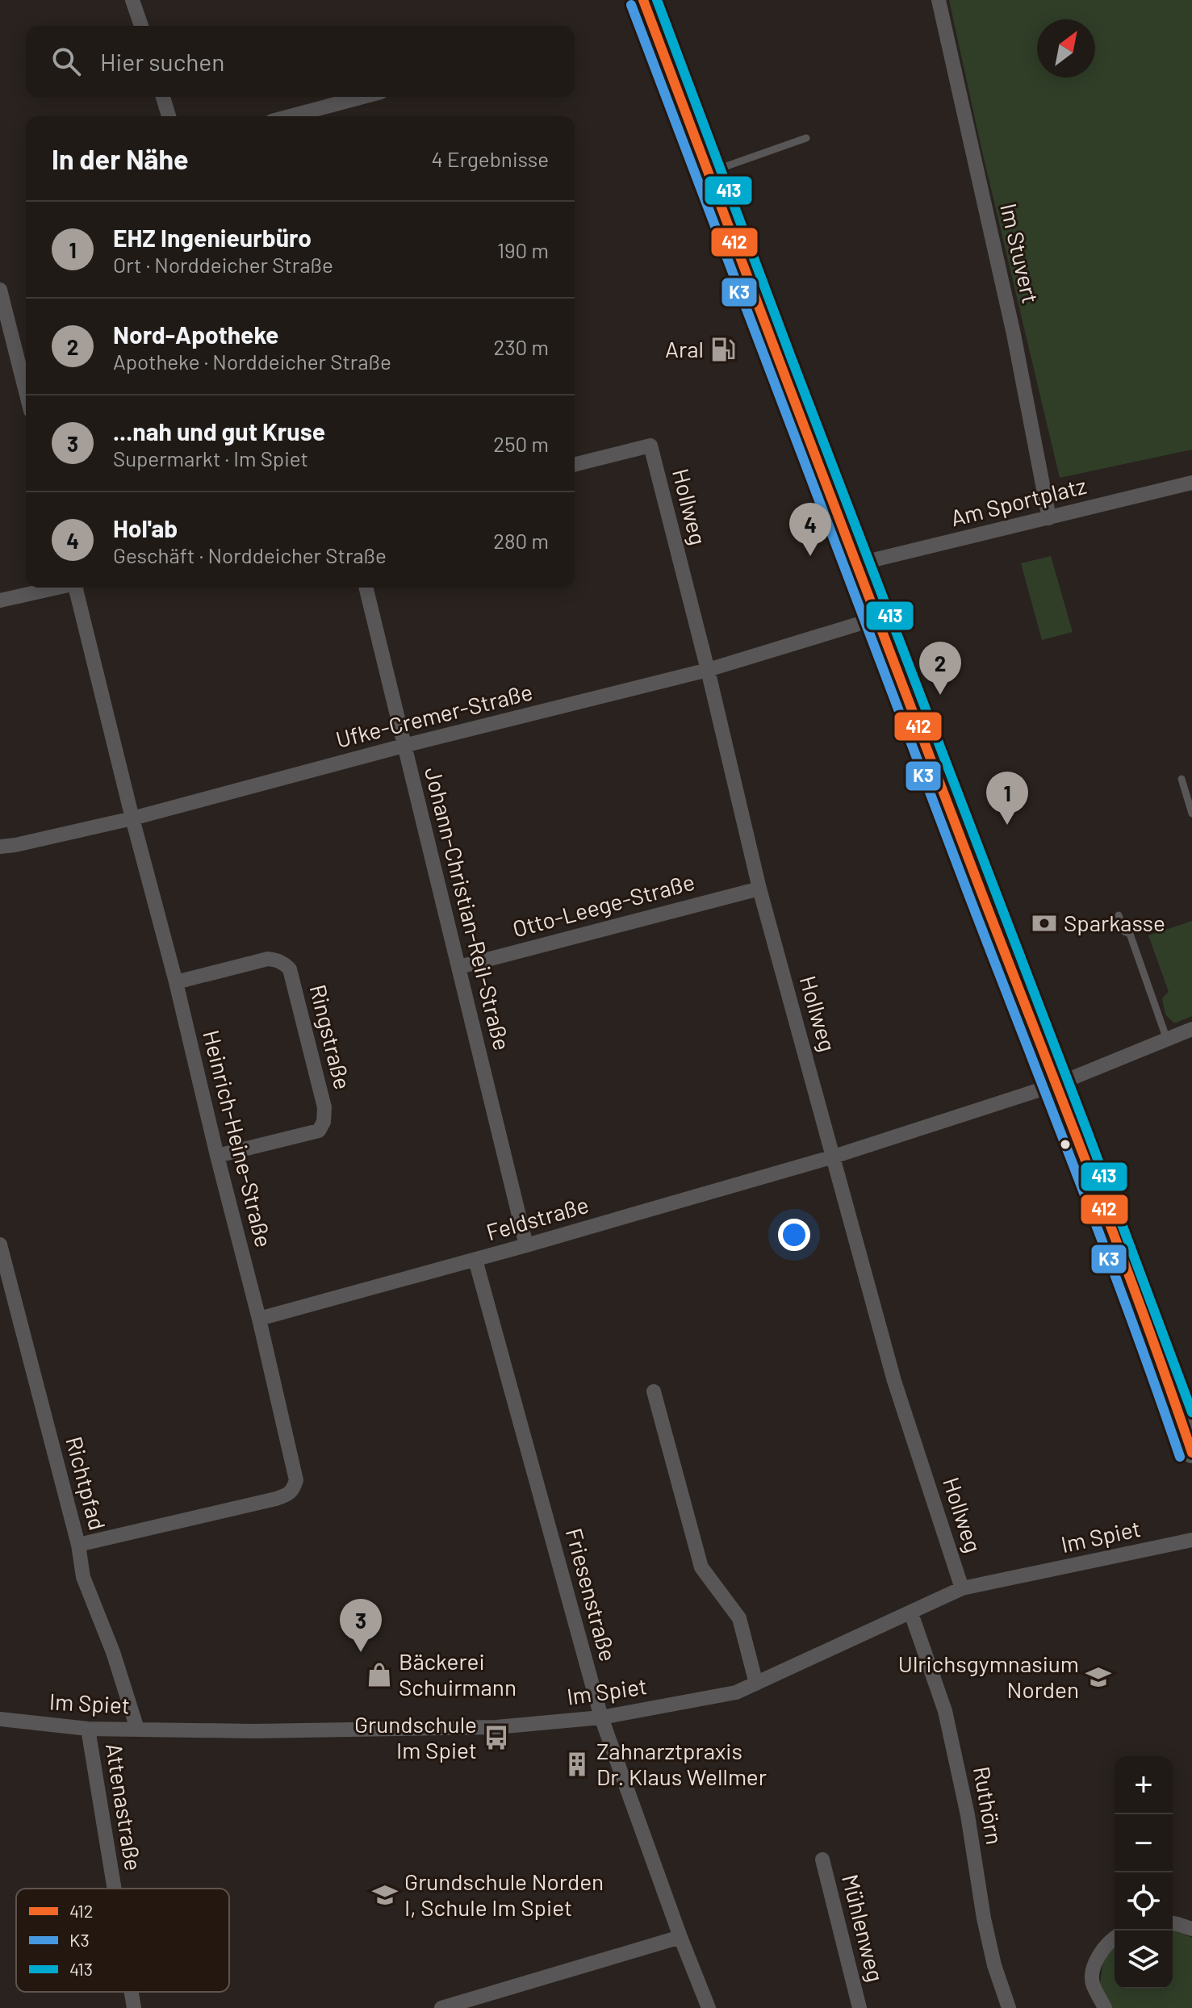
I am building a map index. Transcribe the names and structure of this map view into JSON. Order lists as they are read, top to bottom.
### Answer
{
  "streets": {
    "street": [
      "Im Stuvert",
      "Am Sportplatz",
      "Hollweg",
      "Ufke-Cremer-Straße",
      "Otto-Leege-Straße",
      "Johann-Christian-Reil-Straße",
      "Ringstraße",
      "Heinrich-Heine-Straße",
      "Feldstraße",
      "Richtpfad",
      "Im Spiet",
      "Friesenstraße",
      "Ruthörn",
      "Attenastraße",
      "Mühlenweg"
    ]
  },
  "crossings": [
    ["Im Stuvert", "Am Sportplatz"],
    ["Hollweg", "Ufke-Cremer-Straße"],
    ["Hollweg", "Otto-Leege-Straße"],
    ["Hollweg", "Feldstraße"],
    ["Hollweg", "Im Spiet"],
    ["Ufke-Cremer-Straße", "Johann-Christian-Reil-Straße"],
    ["Ufke-Cremer-Straße", "Heinrich-Heine-Straße"],
    ["Otto-Leege-Straße", "Johann-Christian-Reil-Straße"],
    ["Johann-Christian-Reil-Straße", "Feldstraße"],
    ["Ringstraße", "Heinrich-Heine-Straße"],
    ["Heinrich-Heine-Straße", "Feldstraße"],
    ["Heinrich-Heine-Straße", "Richtpfad"],
    ["Feldstraße", "Friesenstraße"],
    ["Richtpfad", "Im Spiet"],
    ["Im Spiet", "Friesenstraße"],
    ["Im Spiet", "Ruthörn"],
    ["Im Spiet", "Attenastraße"]
  ],
  "places": {
    "fuel station": ["Aral"],
    "bank": ["Sparkasse"],
    "shop": ["Bäckerei Schuirmann"],
    "school or university": ["Ulrichsgymnasium Norden", "Grundschule Norden I, Schule Im Spiet"],
    "bus stop": ["Grundschule Im Spiet"],
    "building": ["Zahnarztpraxis Dr. Klaus Wellmer"]
  },
  "lines": ["transit line 412", "transit line 413", "transit line K3"],
  "legend": ["412", "K3", "413"],
  "north": "top right",
  "page": {
    "search": "Hier suchen",
    "heading": ["In der Nähe", "4 Ergebnisse"],
    "list": [
      {
        "mark": "1",
        "name": "EHZ Ingenieurbüro",
        "note": "Ort · Norddeicher Straße",
        "value": "190 m"
      },
      {
        "mark": "2",
        "name": "Nord-Apotheke",
        "note": "Apotheke · Norddeicher Straße",
        "value": "230 m"
      },
      {
        "mark": "3",
        "name": "...nah und gut Kruse",
        "note": "Supermarkt · Im Spiet",
        "value": "250 m"
      },
      {
        "mark": "4",
        "name": "Hol'ab",
        "note": "Geschäft · Norddeicher Straße",
        "value": "280 m"
      }
    ],
    "pins": [
      "4",
      "2",
      "1",
      "3"
    ],
    "map_buttons": ["+", "−"]
  }
}
